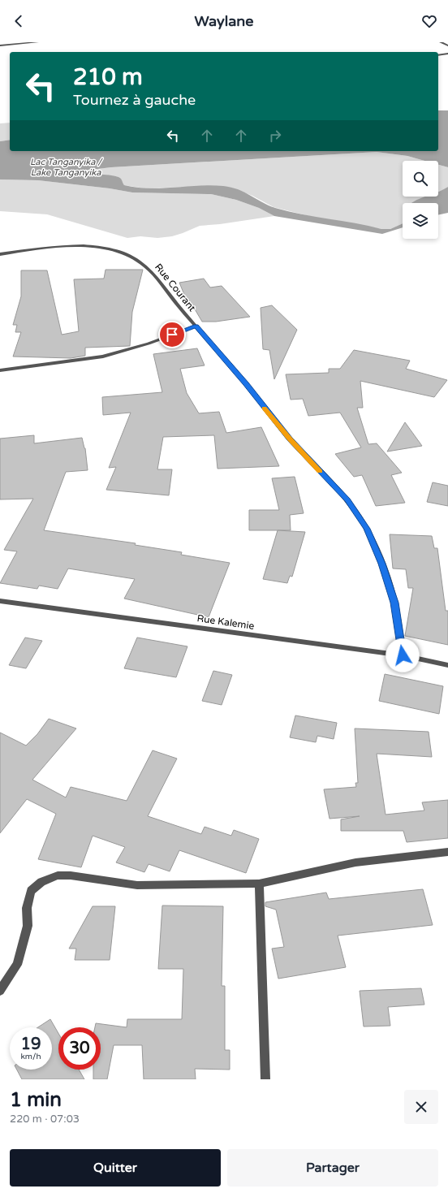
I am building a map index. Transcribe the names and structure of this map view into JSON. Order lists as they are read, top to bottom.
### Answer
{
  "streets": {
    "street": ["Rue Courant", "Rue Kalemie"]
  },
  "crossings": [
    ["Rue Courant", "Rue Kalemie"]
  ],
  "water": ["Lac Tanganyika / Lake Tanganyika"],
  "page": {
    "header": "Waylane",
    "turn": ["210 m", "Tournez à gauche"],
    "speed": "19 km/h",
    "limit": "30",
    "heading": ["1 min", "220 m · 07:03"],
    "buttons": ["Quitter", "Partager"]
  }
}
